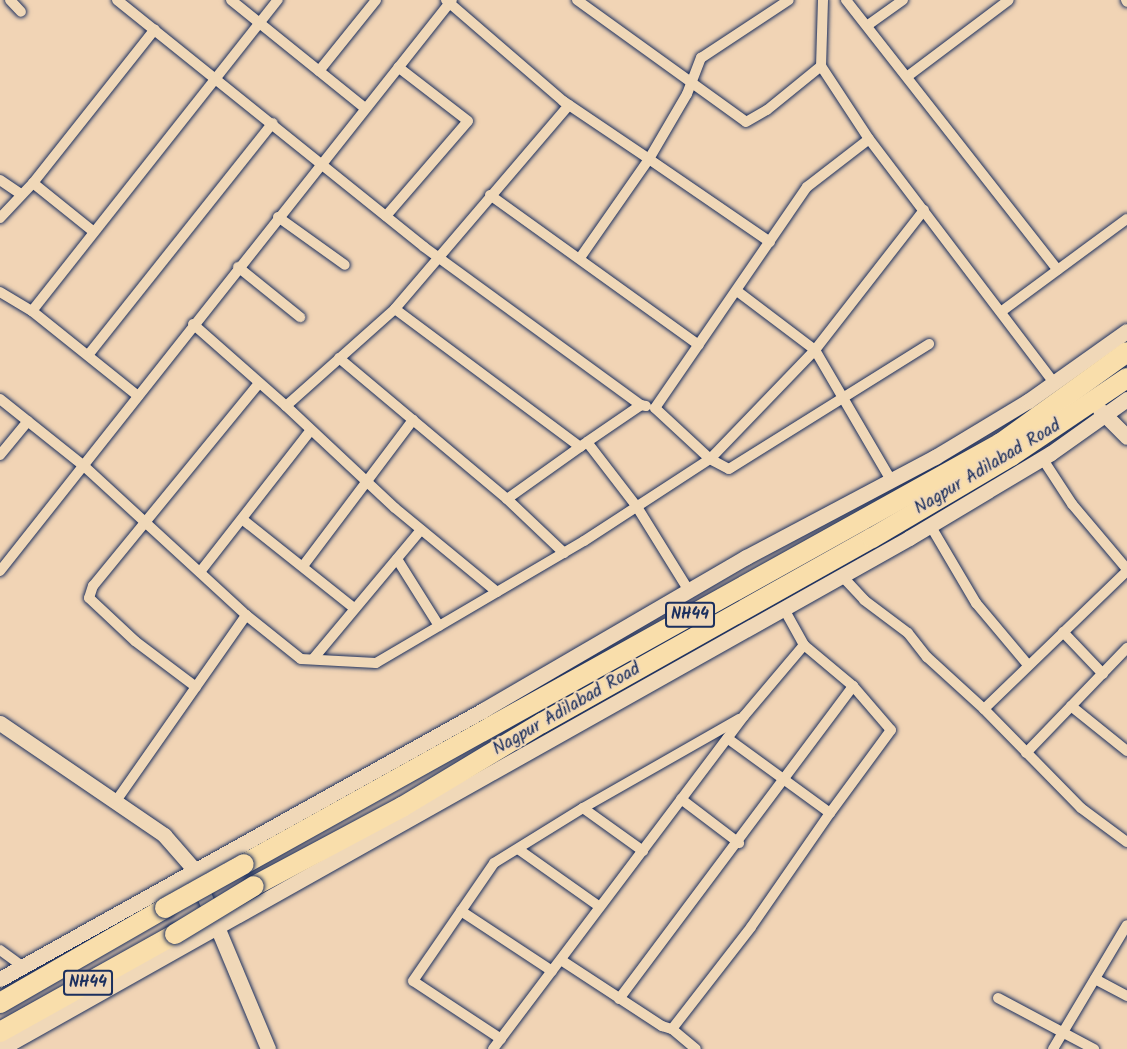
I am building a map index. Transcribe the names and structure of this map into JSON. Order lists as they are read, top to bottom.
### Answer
{
  "streets": {
    "highway": ["Nagpur Adilabad Road", "NH44"]
  }
}
